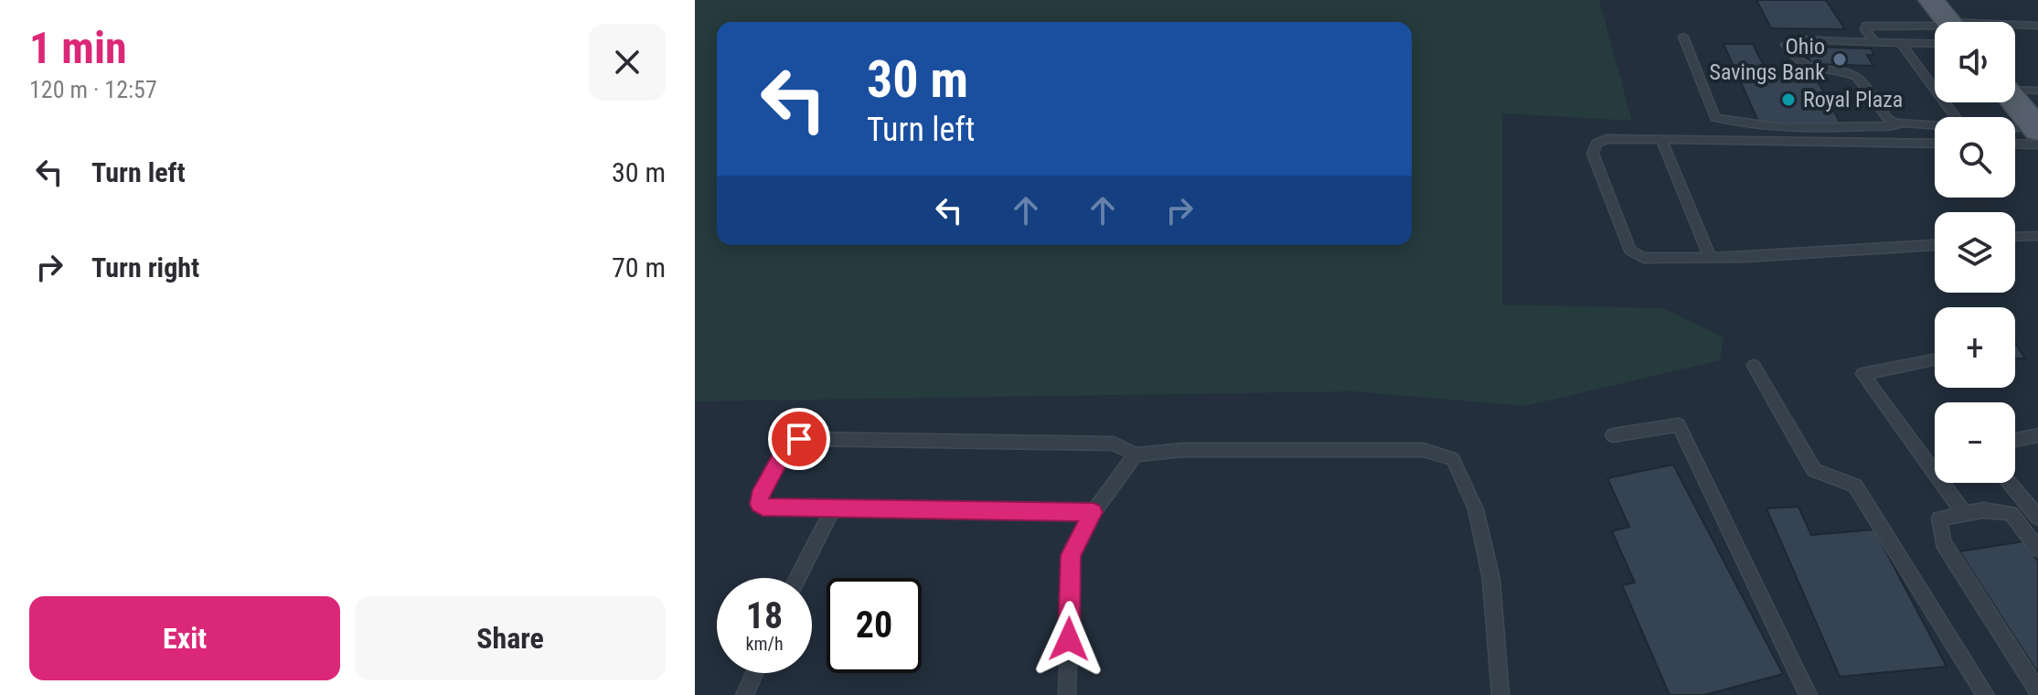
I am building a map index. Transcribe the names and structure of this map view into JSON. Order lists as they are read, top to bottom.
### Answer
{
  "places": ["Ohio Savings Bank", "Royal Plaza"],
  "page": {
    "heading": ["1 min", "120 m · 12:57"],
    "map_buttons": ["+", "−"],
    "turn": ["30 m", "Turn left"],
    "list": [
      {
        "name": "Turn left",
        "value": "30 m"
      },
      {
        "name": "Turn right",
        "value": "70 m"
      }
    ],
    "speed": "18 km/h",
    "limit": "20",
    "buttons": ["Exit", "Share"]
  }
}
